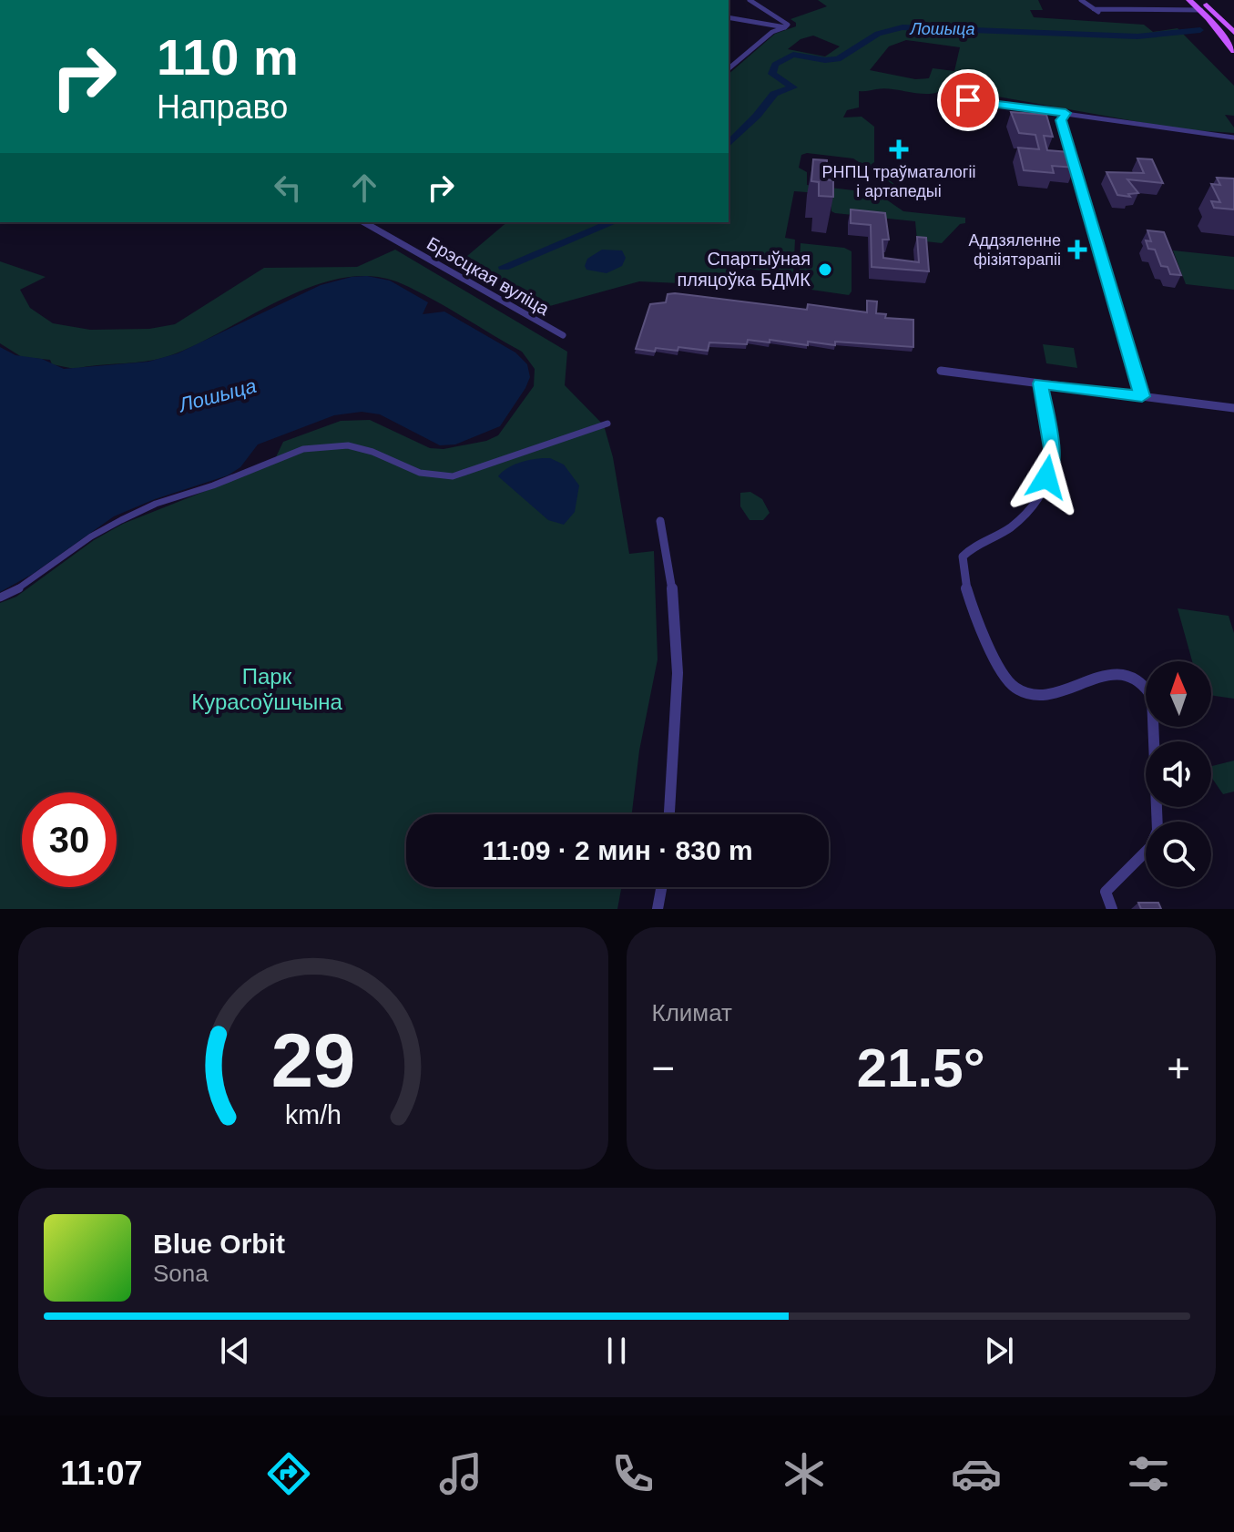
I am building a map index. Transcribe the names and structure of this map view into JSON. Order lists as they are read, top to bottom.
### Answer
{
  "streets": {
    "street": ["Брэсцкая вуліца"]
  },
  "water": ["Лошыца"],
  "parks": ["Парк Курасоўшчына"],
  "places": {
    "health": ["РНПЦ траўматалогіі і артапедыі", "Аддзяленне фізіятэрапіі"],
    "other": ["Спартыўная пляцоўка БДМК"]
  },
  "north": "top",
  "page": {
    "turn": ["110 m", "Направо"],
    "limit": "30",
    "trip": "11:09 · 2 мин · 830 m",
    "tile": "Климат",
    "heat": ["−", "21.5°", "+"],
    "song": ["Blue Orbit", "Sona"],
    "tabs": "11:07",
    "gauge": ["29", "km/h"]
  }
}
